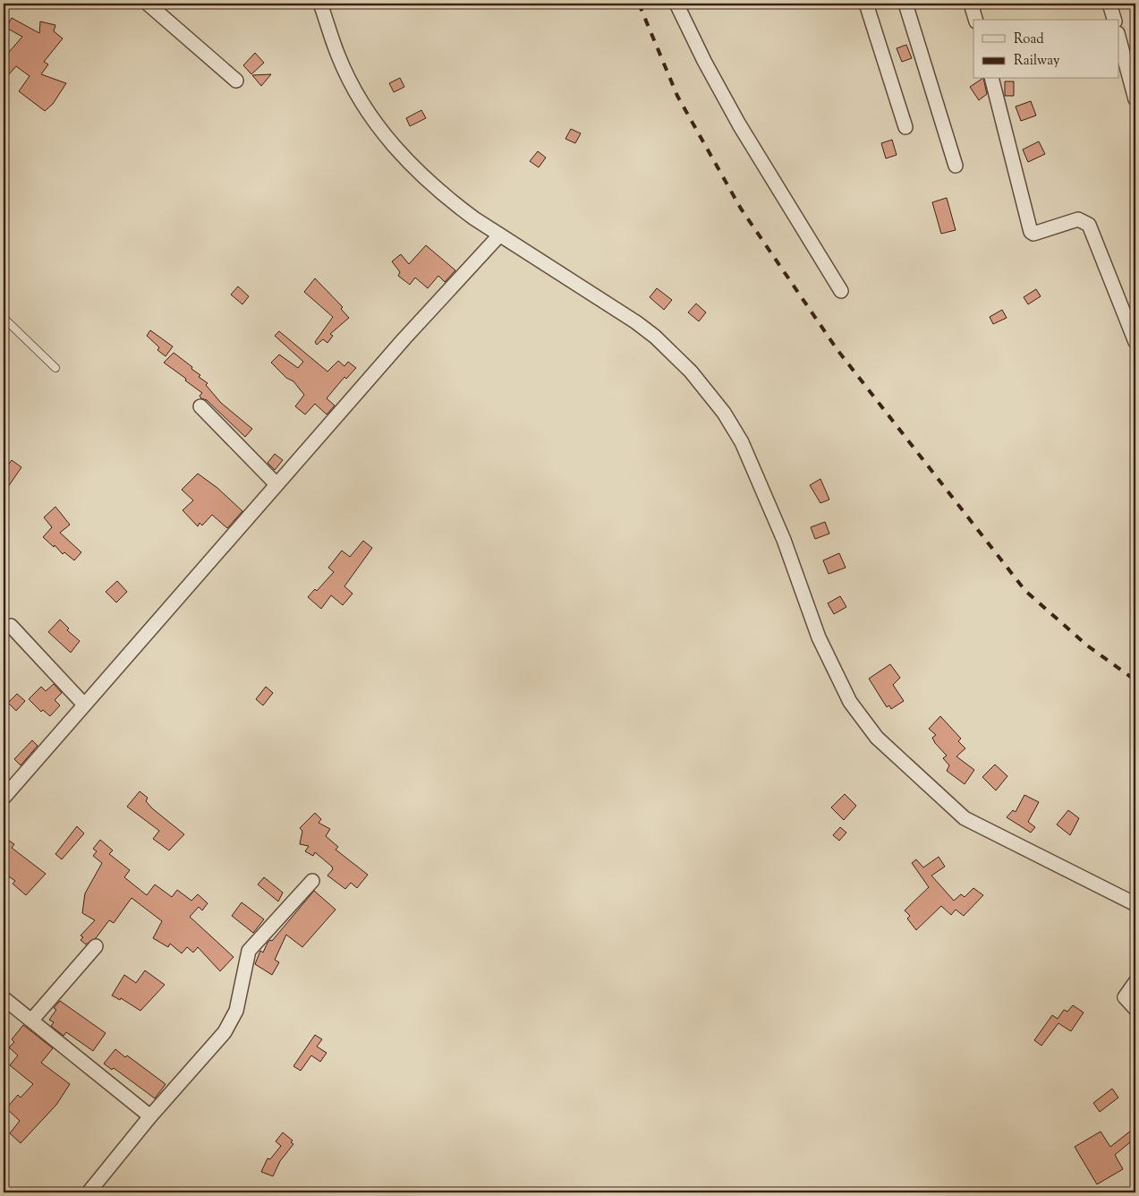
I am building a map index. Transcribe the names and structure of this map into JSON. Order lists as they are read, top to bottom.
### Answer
{
  "legend": ["Road", "Railway"]
}
